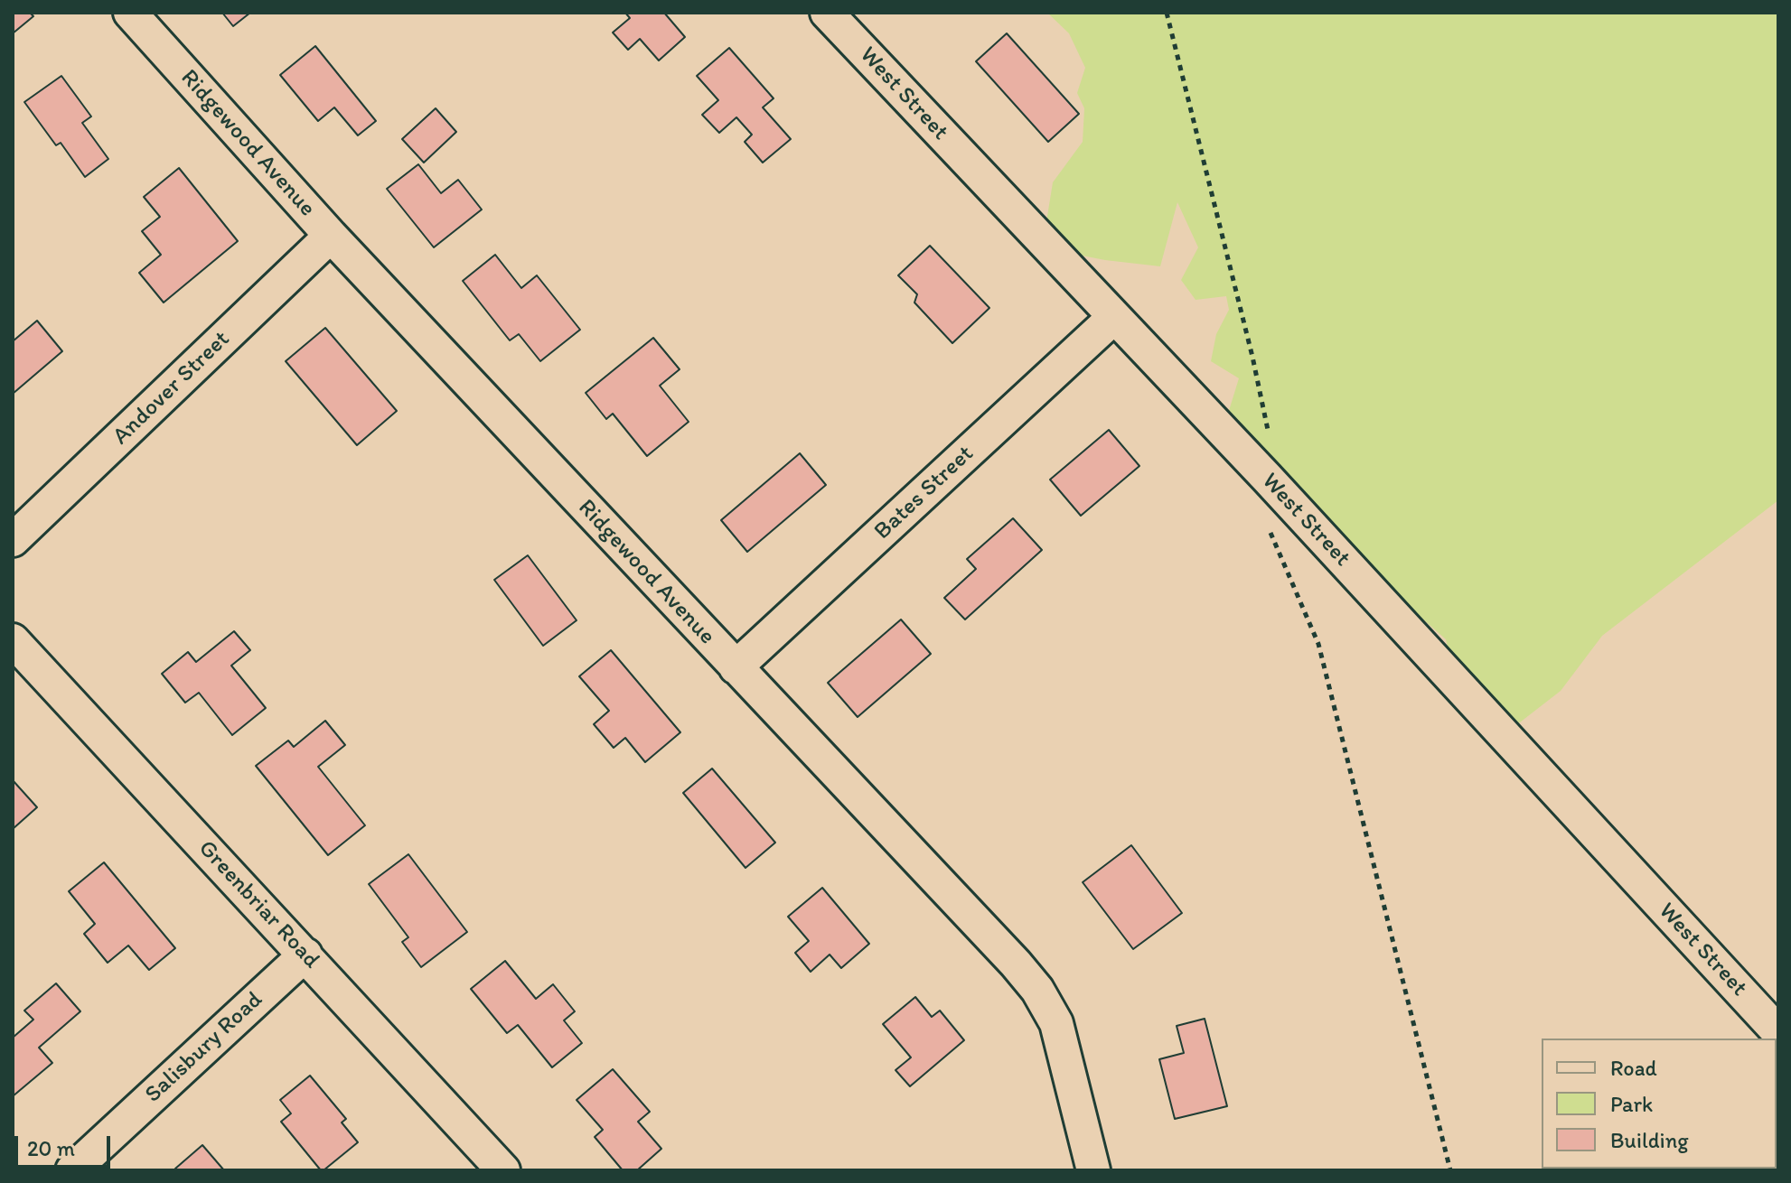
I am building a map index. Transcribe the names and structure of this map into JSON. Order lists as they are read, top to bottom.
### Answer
{
  "streets": {
    "street": [
      "West Street",
      "Ridgewood Avenue",
      "Andover Street",
      "Bates Street",
      "Greenbriar Road",
      "Salisbury Road"
    ]
  },
  "crossings": [
    ["West Street", "Bates Street"],
    ["Ridgewood Avenue", "Andover Street"],
    ["Ridgewood Avenue", "Bates Street"],
    ["Greenbriar Road", "Salisbury Road"]
  ],
  "legend": ["Road", "Park", "Building"],
  "scale_bar": "20 m"
}
